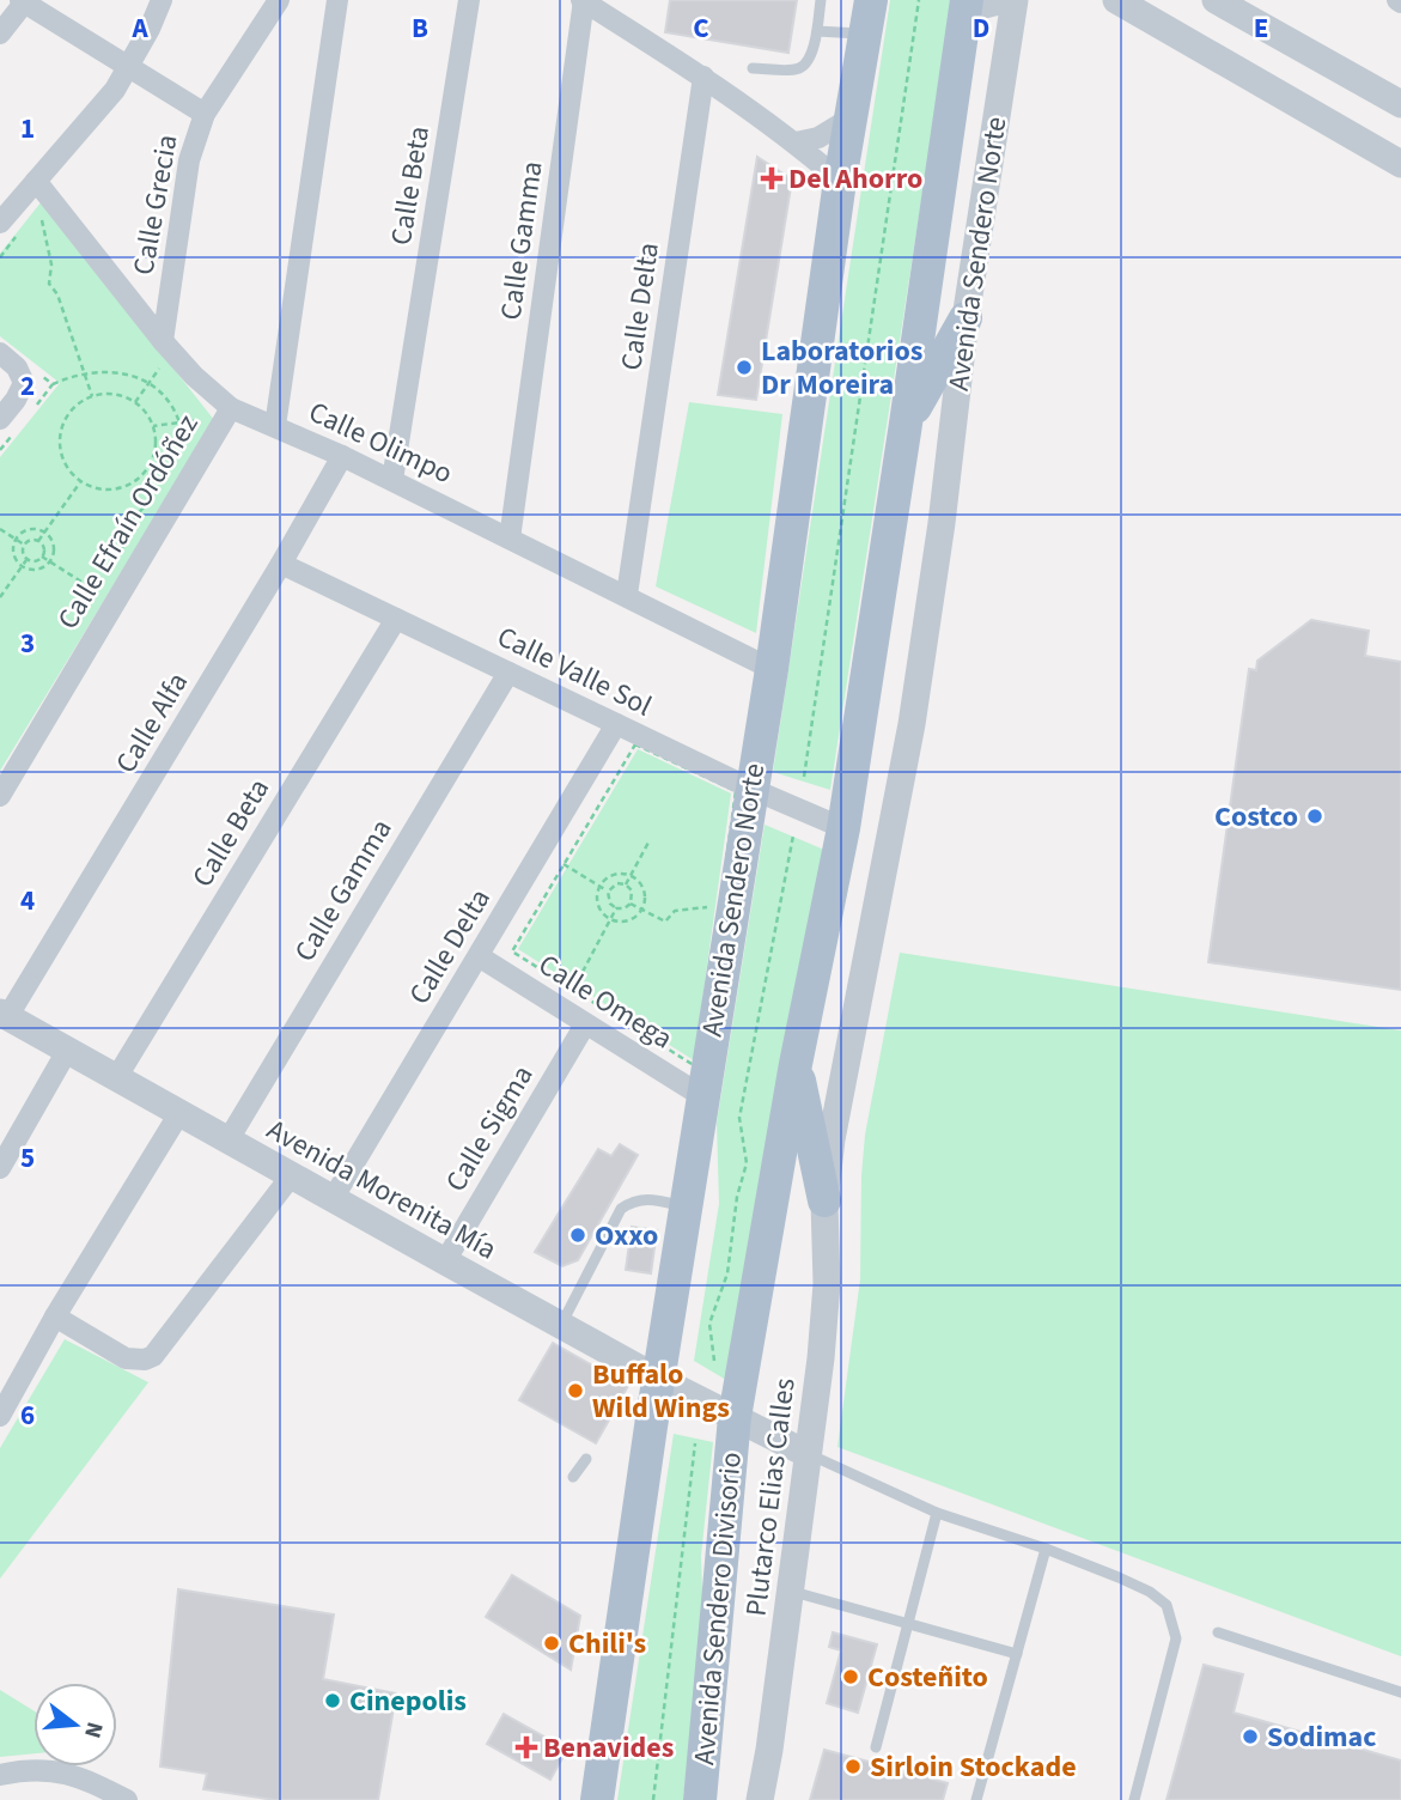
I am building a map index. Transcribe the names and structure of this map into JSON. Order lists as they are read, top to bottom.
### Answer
{
  "streets": {
    "main road": ["Avenida Sendero Norte", "Avenida Sendero Divisorio"],
    "street": [
      "Calle Beta",
      "Calle Grecia",
      "Calle Gamma",
      "Calle Delta",
      "Calle Olimpo",
      "Calle Efraín Ordóñez",
      "Calle Valle Sol",
      "Calle Alfa",
      "Calle Omega",
      "Calle Sigma",
      "Avenida Morenita Mía",
      "Plutarco Elias Calles"
    ]
  },
  "crossings": [
    ["Calle Beta", "Calle Olimpo"],
    ["Calle Beta", "Calle Valle Sol"],
    ["Calle Beta", "Avenida Morenita Mía"],
    ["Calle Grecia", "Calle Olimpo"],
    ["Calle Gamma", "Calle Olimpo"],
    ["Calle Gamma", "Calle Valle Sol"],
    ["Calle Gamma", "Avenida Morenita Mía"],
    ["Avenida Sendero Norte", "Calle Olimpo"],
    ["Avenida Sendero Norte", "Calle Valle Sol"],
    ["Avenida Sendero Norte", "Calle Omega"],
    ["Avenida Sendero Norte", "Avenida Morenita Mía"],
    ["Avenida Sendero Norte", "Plutarco Elias Calles"],
    ["Avenida Sendero Norte", "Avenida Sendero Divisorio"],
    ["Calle Delta", "Calle Olimpo"],
    ["Calle Delta", "Calle Valle Sol"],
    ["Calle Delta", "Calle Omega"],
    ["Calle Delta", "Avenida Morenita Mía"],
    ["Calle Olimpo", "Calle Efraín Ordóñez"],
    ["Calle Olimpo", "Calle Alfa"],
    ["Calle Valle Sol", "Calle Alfa"],
    ["Calle Alfa", "Avenida Morenita Mía"],
    ["Calle Omega", "Calle Sigma"],
    ["Calle Sigma", "Avenida Morenita Mía"],
    ["Avenida Morenita Mía", "Plutarco Elias Calles"],
    ["Avenida Morenita Mía", "Avenida Sendero Divisorio"]
  ],
  "places": {
    "health": ["Del Ahorro", "Benavides"],
    "other": [
      "Laboratorios Dr Moreira",
      "Costco",
      "Oxxo",
      "Buffalo Wild Wings",
      "Chili's",
      "Costeñito",
      "Cinepolis",
      "Sodimac",
      "Sirloin Stockade"
    ]
  },
  "north": "right",
  "grid": {
    "columns": [
      "A",
      "B",
      "C",
      "D",
      "E"
    ],
    "rows": [
      "1",
      "2",
      "3",
      "4",
      "5",
      "6"
    ]
  }
}
